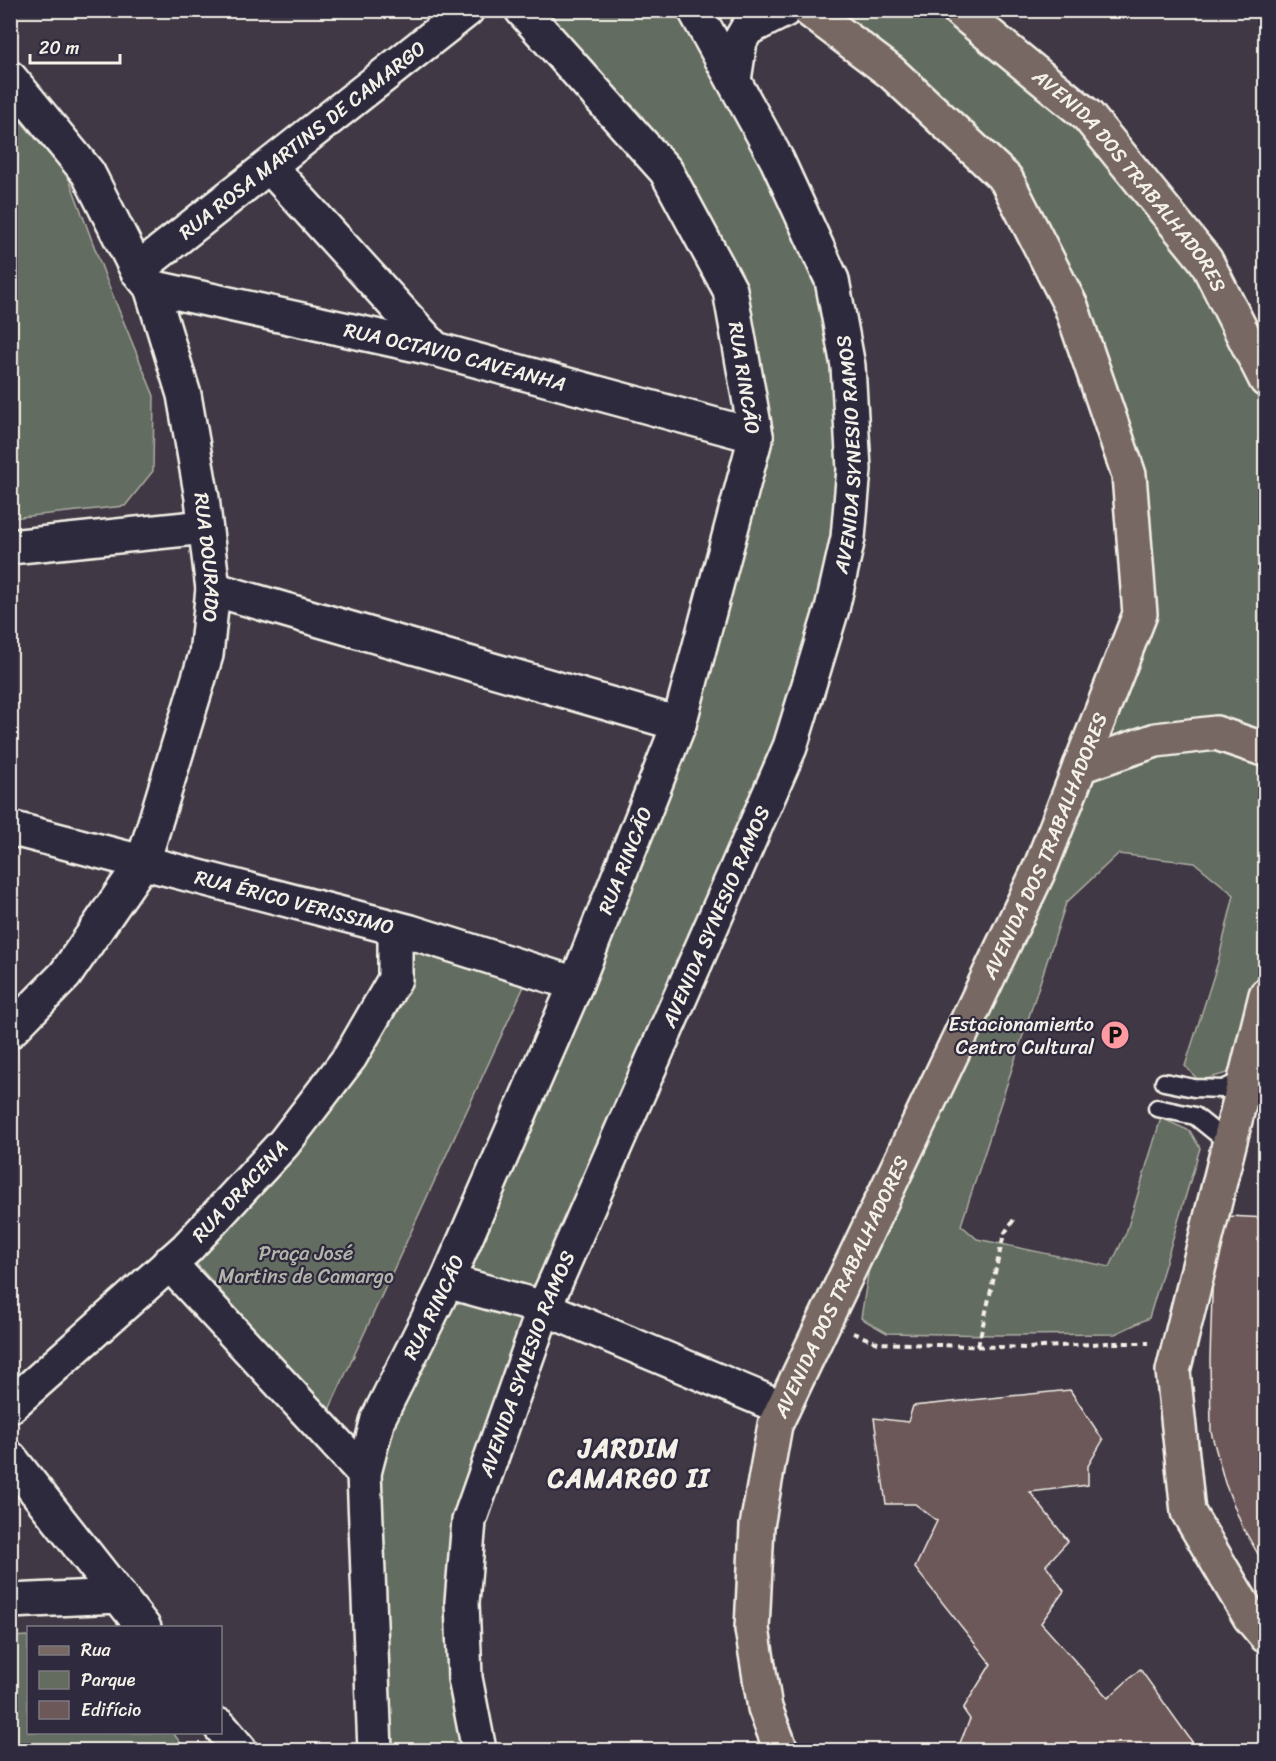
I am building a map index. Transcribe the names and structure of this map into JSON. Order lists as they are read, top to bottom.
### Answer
{
  "streets": {
    "main road": ["AVENIDA DOS TRABALHADORES"],
    "street": [
      "RUA ROSA MARTINS DE CAMARGO",
      "RUA OCTAVIO CAVEANHA",
      "RUA RINCÃO",
      "AVENIDA SYNESIO RAMOS",
      "RUA DOURADO",
      "RUA ÉRICO VERISSIMO",
      "RUA DRACENA"
    ]
  },
  "crossings": [
    ["RUA ROSA MARTINS DE CAMARGO", "RUA OCTAVIO CAVEANHA"],
    ["RUA ROSA MARTINS DE CAMARGO", "RUA DOURADO"],
    ["RUA OCTAVIO CAVEANHA", "RUA RINCÃO"],
    ["RUA OCTAVIO CAVEANHA", "RUA DOURADO"],
    ["RUA RINCÃO", "RUA ÉRICO VERISSIMO"],
    ["RUA DOURADO", "RUA ÉRICO VERISSIMO"],
    ["RUA ÉRICO VERISSIMO", "RUA DRACENA"]
  ],
  "districts": ["JARDIM CAMARGO II"],
  "parks": ["Praça José Martins de Camargo"],
  "places": {
    "parking": ["Estacionamiento Centro Cultural"]
  },
  "legend": ["Rua", "Parque", "Edifício"],
  "scale_bar": "20 m"
}
